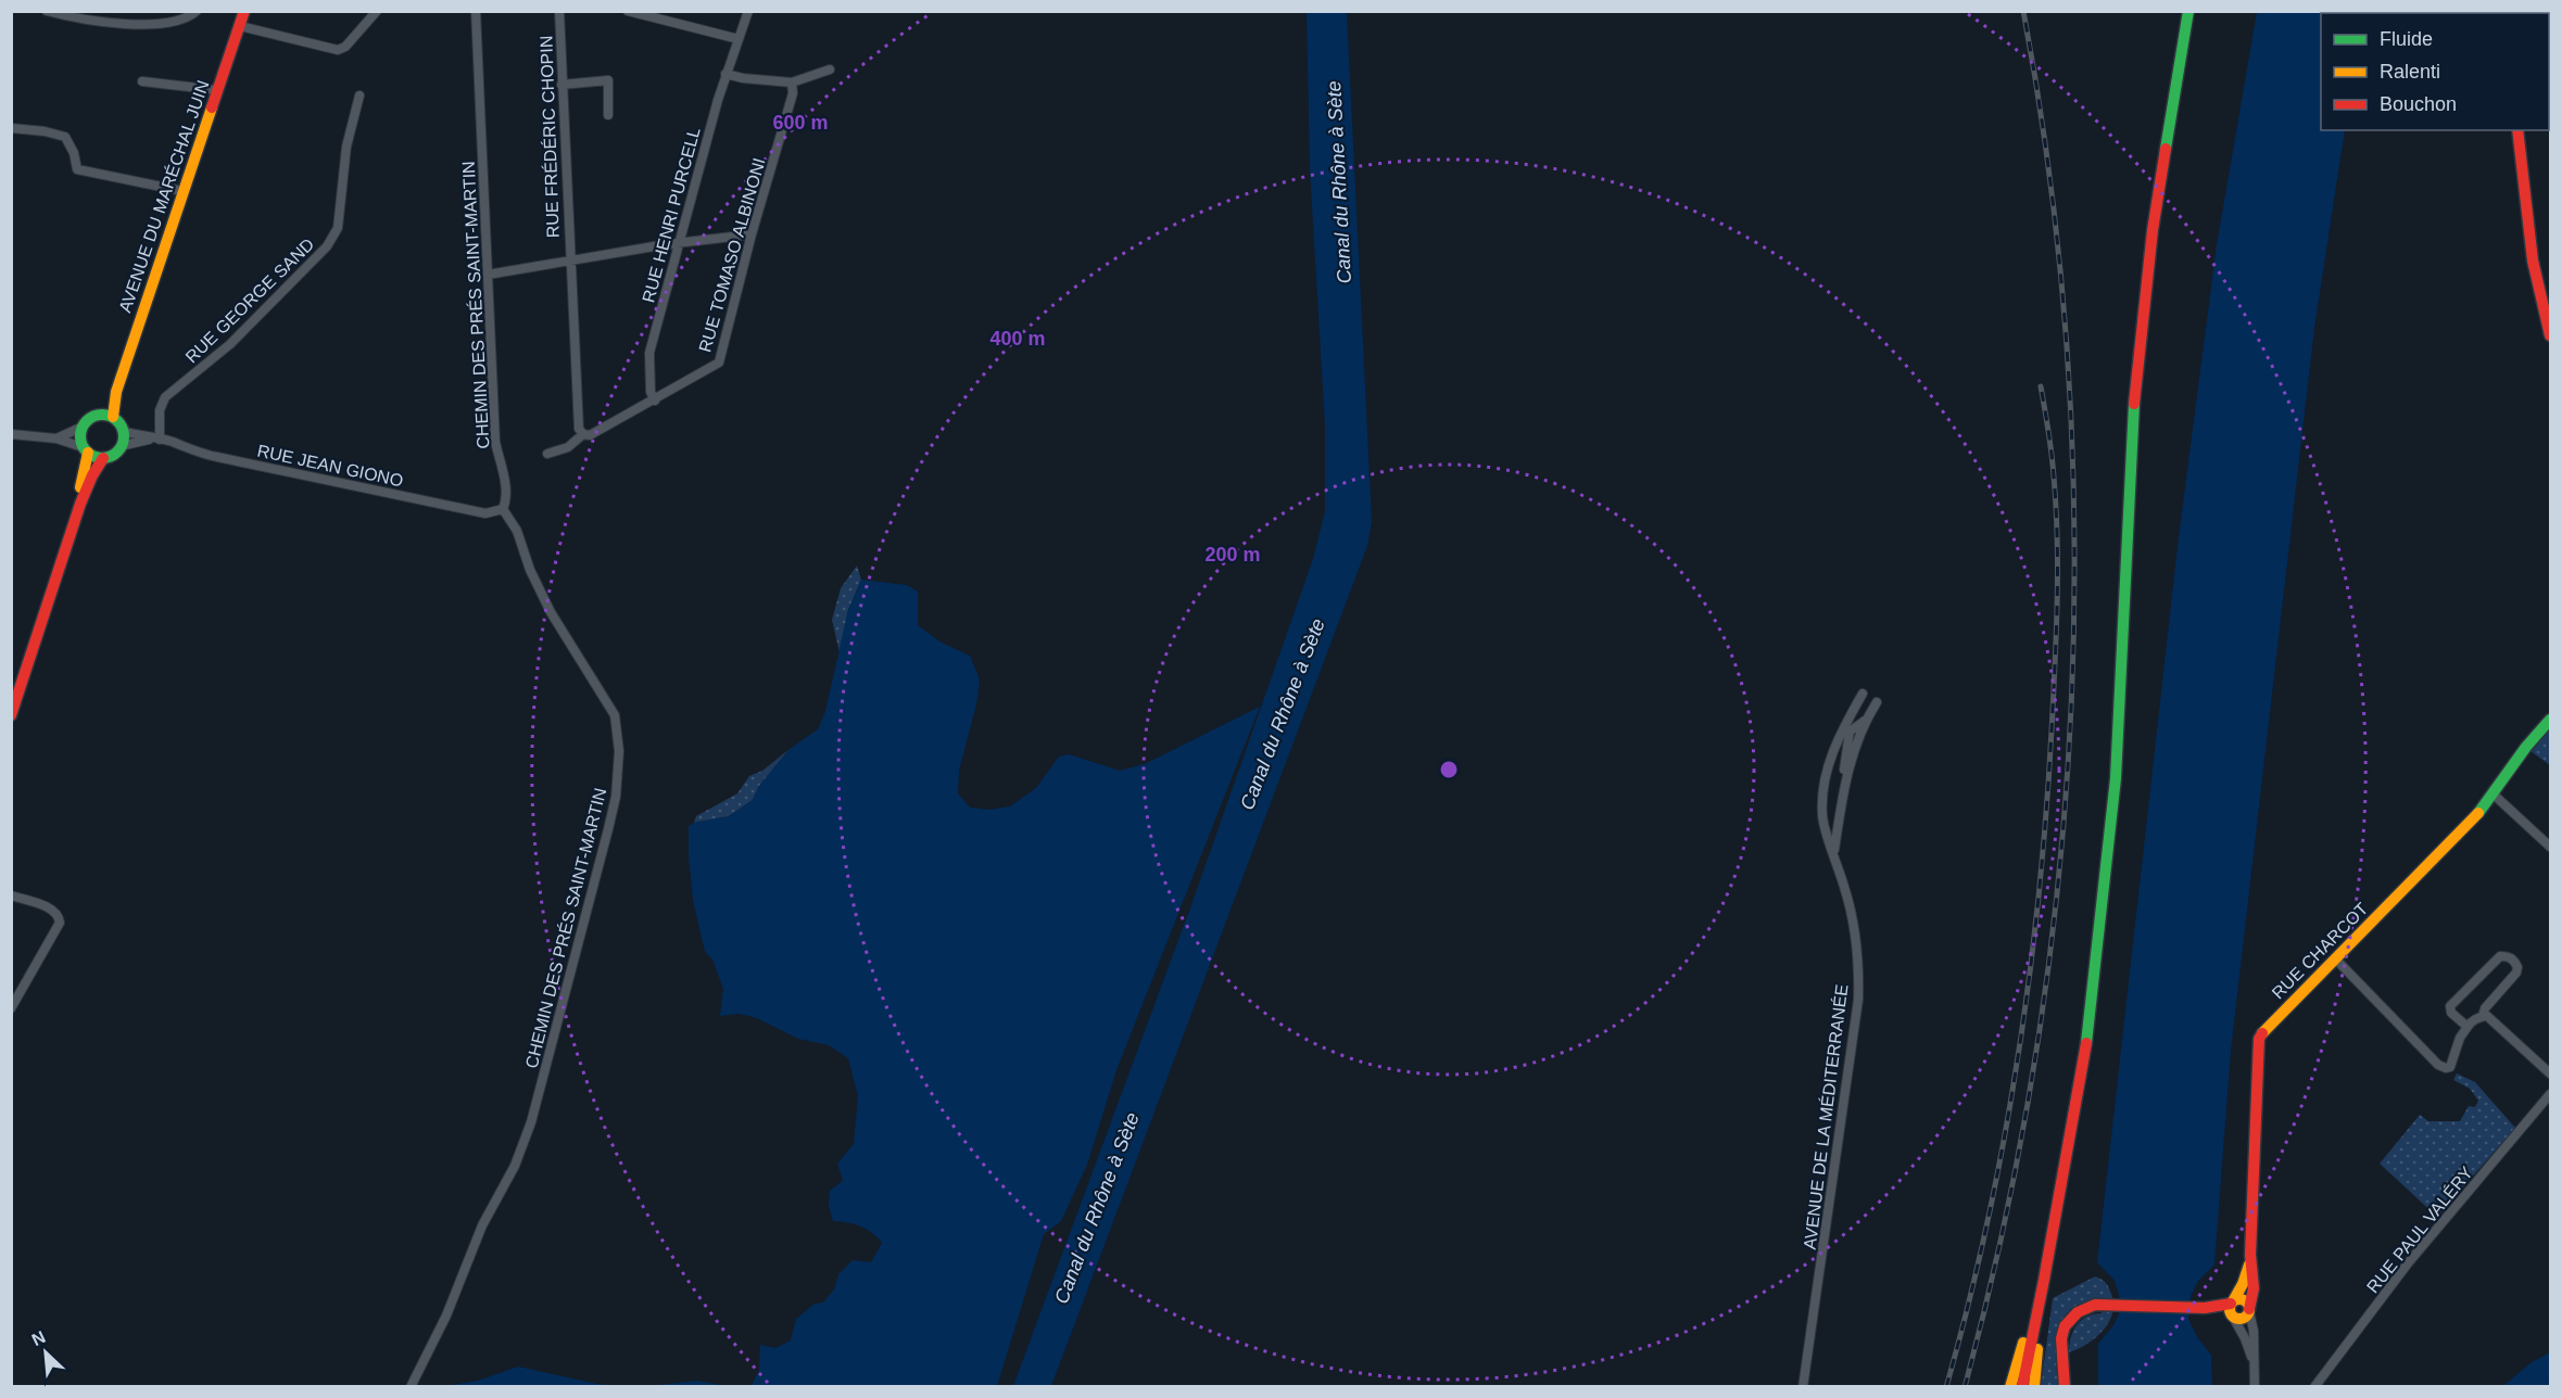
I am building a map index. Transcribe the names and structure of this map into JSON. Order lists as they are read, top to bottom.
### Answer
{
  "streets": {
    "main road": ["AVENUE DU MARÉCHAL JUIN", "RUE CHARCOT"],
    "street": [
      "RUE FRÉDÉRIC CHOPIN",
      "RUE HENRI PURCELL",
      "RUE TOMASO ALBINONI",
      "RUE GEORGE SAND",
      "CHEMIN DES PRÉS SAINT-MARTIN",
      "RUE JEAN GIONO",
      "AVENUE DE LA MÉDITERRANÉE",
      "RUE PAUL VALÉRY"
    ]
  },
  "crossings": [
    ["AVENUE DU MARÉCHAL JUIN", "RUE JEAN GIONO"],
    ["RUE HENRI PURCELL", "RUE TOMASO ALBINONI"],
    ["RUE GEORGE SAND", "RUE JEAN GIONO"],
    ["CHEMIN DES PRÉS SAINT-MARTIN", "RUE JEAN GIONO"]
  ],
  "water": ["Canal du Rhône à Sète"],
  "legend": ["Fluide", "Ralenti", "Bouchon"],
  "north": "top left",
  "rings": ["600 m", "400 m", "200 m"]
}
